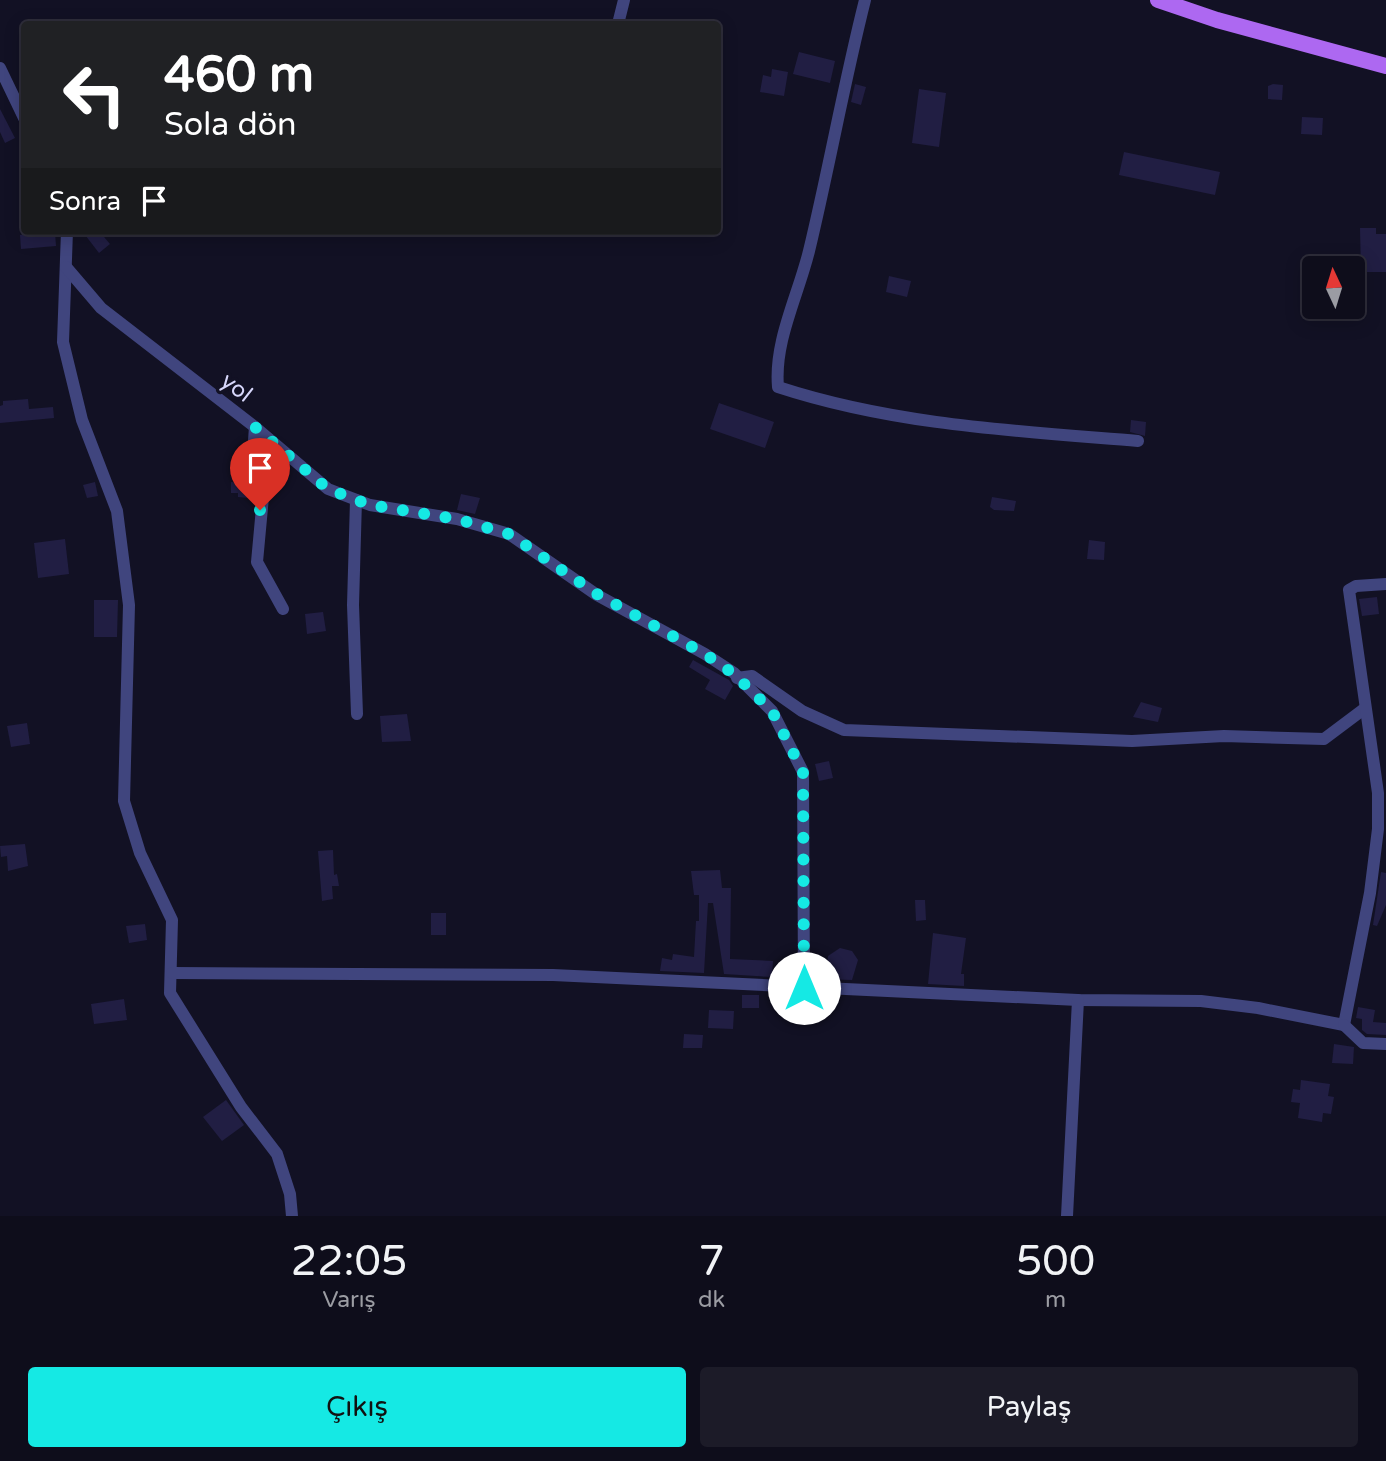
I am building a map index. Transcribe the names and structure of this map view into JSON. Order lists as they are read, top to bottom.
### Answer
{
  "streets": {
    "street": ["yol"]
  },
  "north": "top",
  "page": {
    "turn": ["460 m", "Sola dön"],
    "then": "Sonra",
    "eta": [
      "22:05",
      "Varış",
      "7",
      "dk",
      "500",
      "m"
    ],
    "buttons": ["Çıkış", "Paylaş"]
  }
}
